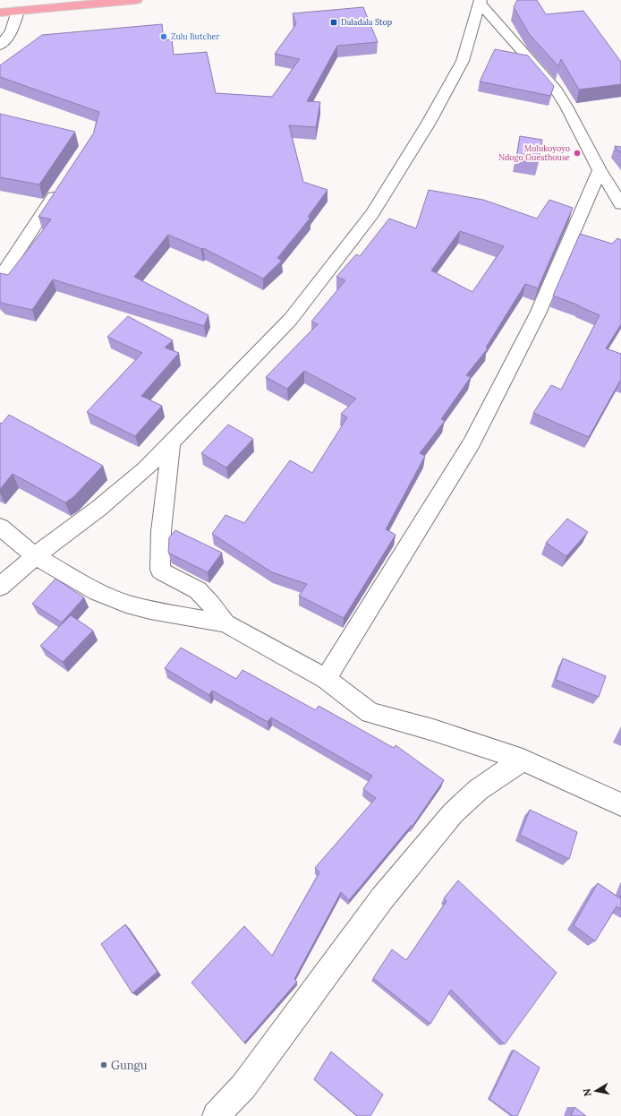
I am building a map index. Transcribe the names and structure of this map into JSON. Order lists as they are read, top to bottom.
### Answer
{
  "places": {
    "transit": ["Daladala Stop"],
    "other": ["Zulu Butcher", "Mulukoyoyo Ndogo Guesthouse", "Gungu"]
  },
  "north": "left"
}
